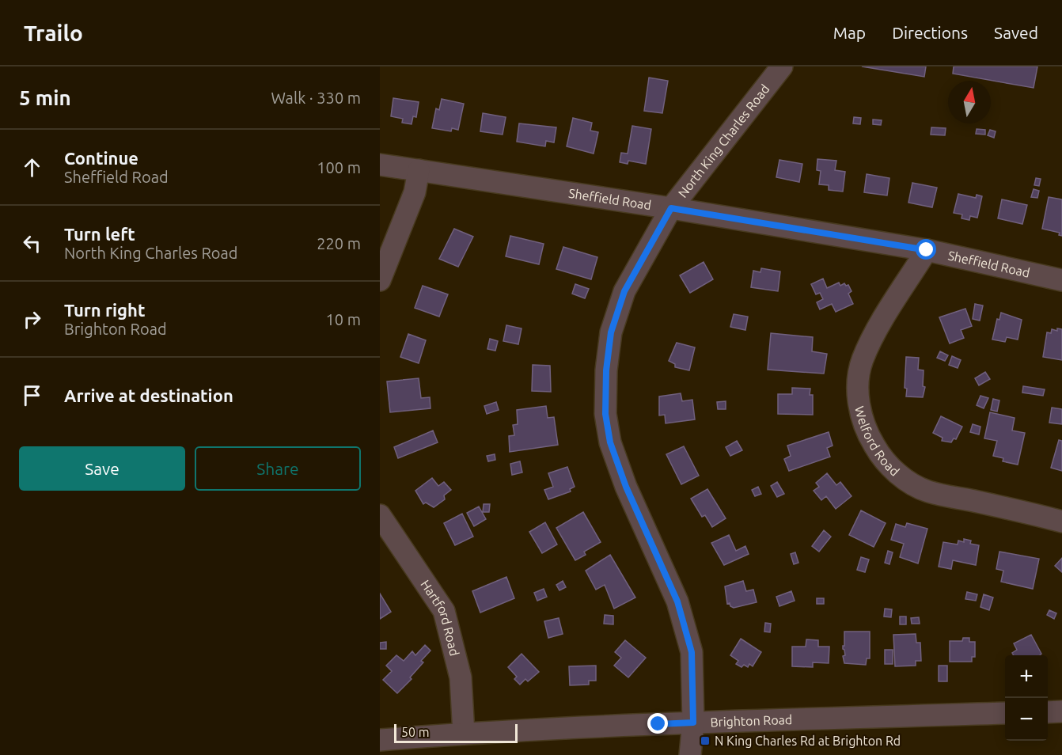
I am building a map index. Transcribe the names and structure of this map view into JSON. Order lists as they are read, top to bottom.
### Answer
{
  "streets": {
    "street": [
      "North King Charles Road",
      "Sheffield Road",
      "Welford Road",
      "Hartford Road",
      "Brighton Road"
    ]
  },
  "crossings": [
    ["North King Charles Road", "Sheffield Road"],
    ["North King Charles Road", "Brighton Road"],
    ["Sheffield Road", "Welford Road"],
    ["Hartford Road", "Brighton Road"]
  ],
  "places": {
    "transit": ["N King Charles Rd at Brighton Rd"]
  },
  "scale_bar": "50 m",
  "north": "top",
  "page": {
    "header": "Trailo",
    "nav": ["Map", "Directions", "Saved"],
    "heading": ["5 min", "Walk · 330 m"],
    "list": [
      ["Continue", "Sheffield Road", "100 m"],
      ["Turn left", "North King Charles Road", "220 m"],
      ["Turn right", "Brighton Road", "10 m"],
      "Arrive at destination"
    ],
    "buttons": ["Save", "Share"],
    "map_buttons": ["+", "−"],
    "scale": "50 m"
  }
}
